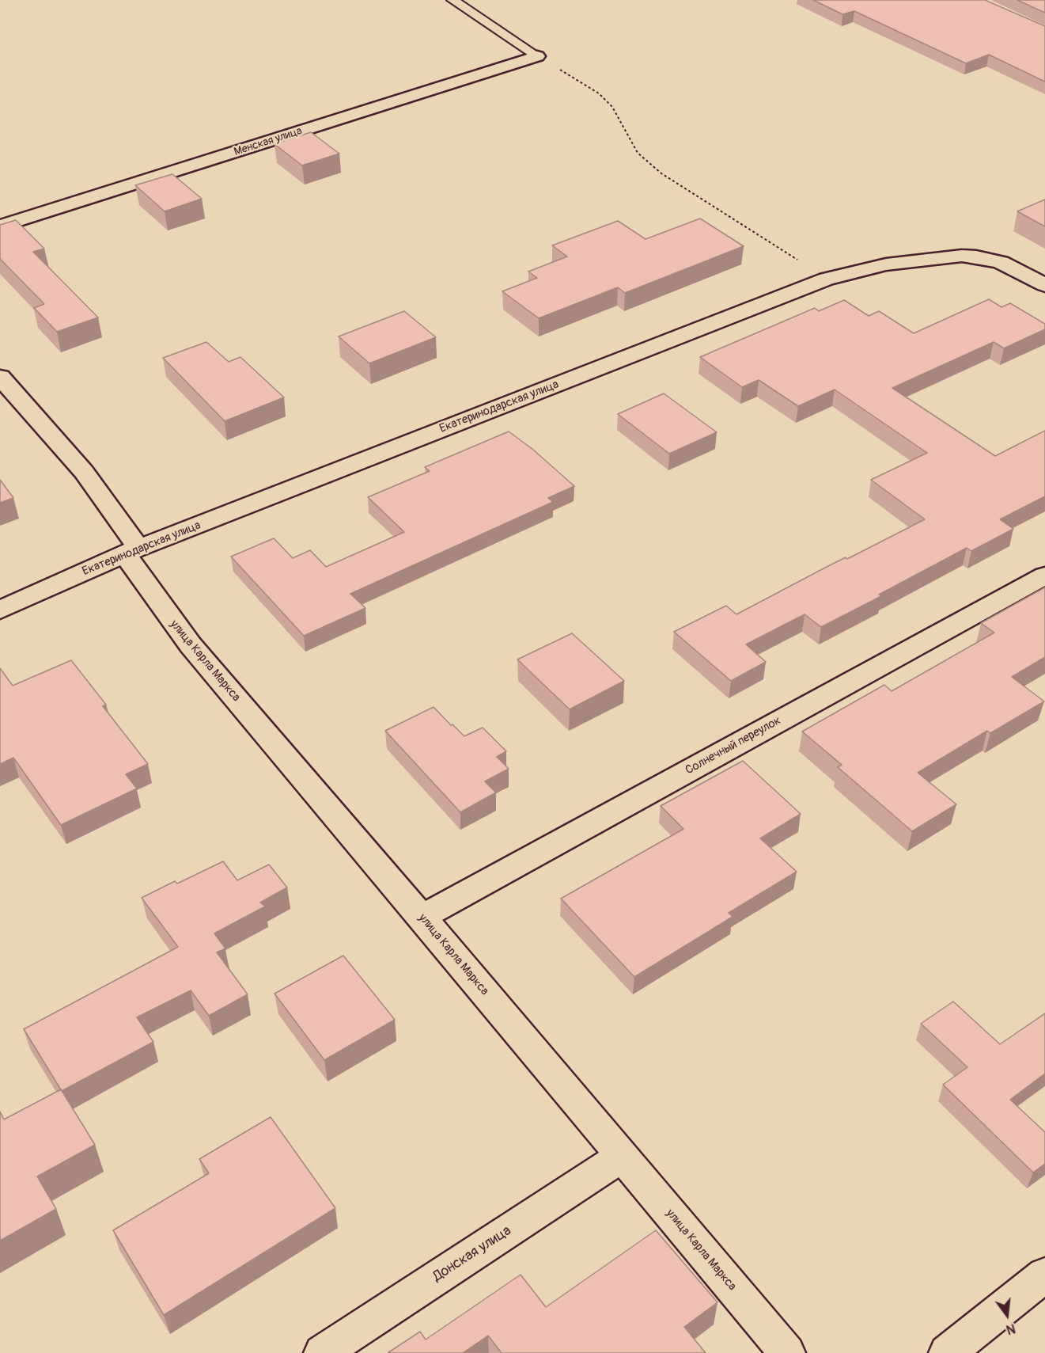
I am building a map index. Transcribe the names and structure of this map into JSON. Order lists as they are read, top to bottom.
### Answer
{
  "streets": {
    "street": [
      "Менская улица",
      "Екатеринодарская улица",
      "улица Карла Маркса",
      "Солнечный переулок",
      "Донская улица"
    ]
  },
  "crossings": [
    ["Екатеринодарская улица", "улица Карла Маркса"],
    ["улица Карла Маркса", "Солнечный переулок"],
    ["улица Карла Маркса", "Донская улица"]
  ],
  "north": "bottom"
}
